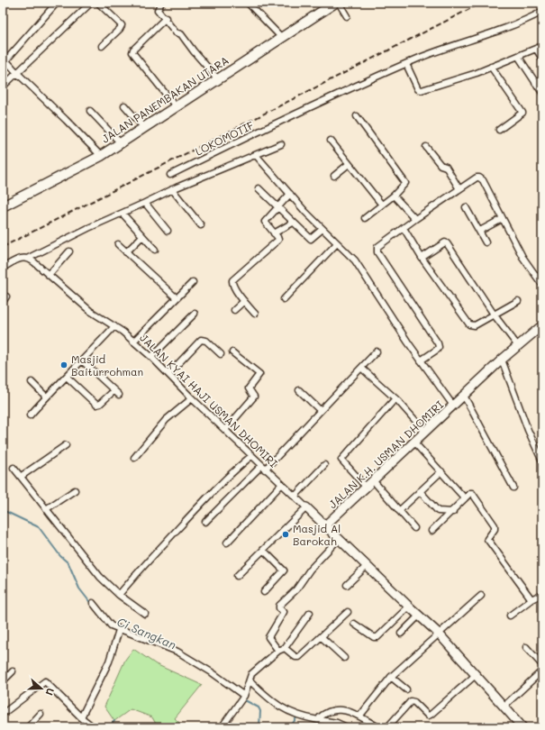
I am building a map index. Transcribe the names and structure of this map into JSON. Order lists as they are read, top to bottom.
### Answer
{
  "streets": {
    "main road": ["JALAN PANEMBAKAN UTARA", "JALAN KYAI HAJI USMAN DHOMIRI", "JALAN K.H. USMAN DHOMIRI"],
    "street": ["LOKOMOTIF"]
  },
  "crossings": [
    ["JALAN KYAI HAJI USMAN DHOMIRI", "JALAN K.H. USMAN DHOMIRI"]
  ],
  "water": ["Ci Sangkan"],
  "places": ["Masjid Baiturrohman", "Masjid Al Barokah"],
  "north": "right"
}
